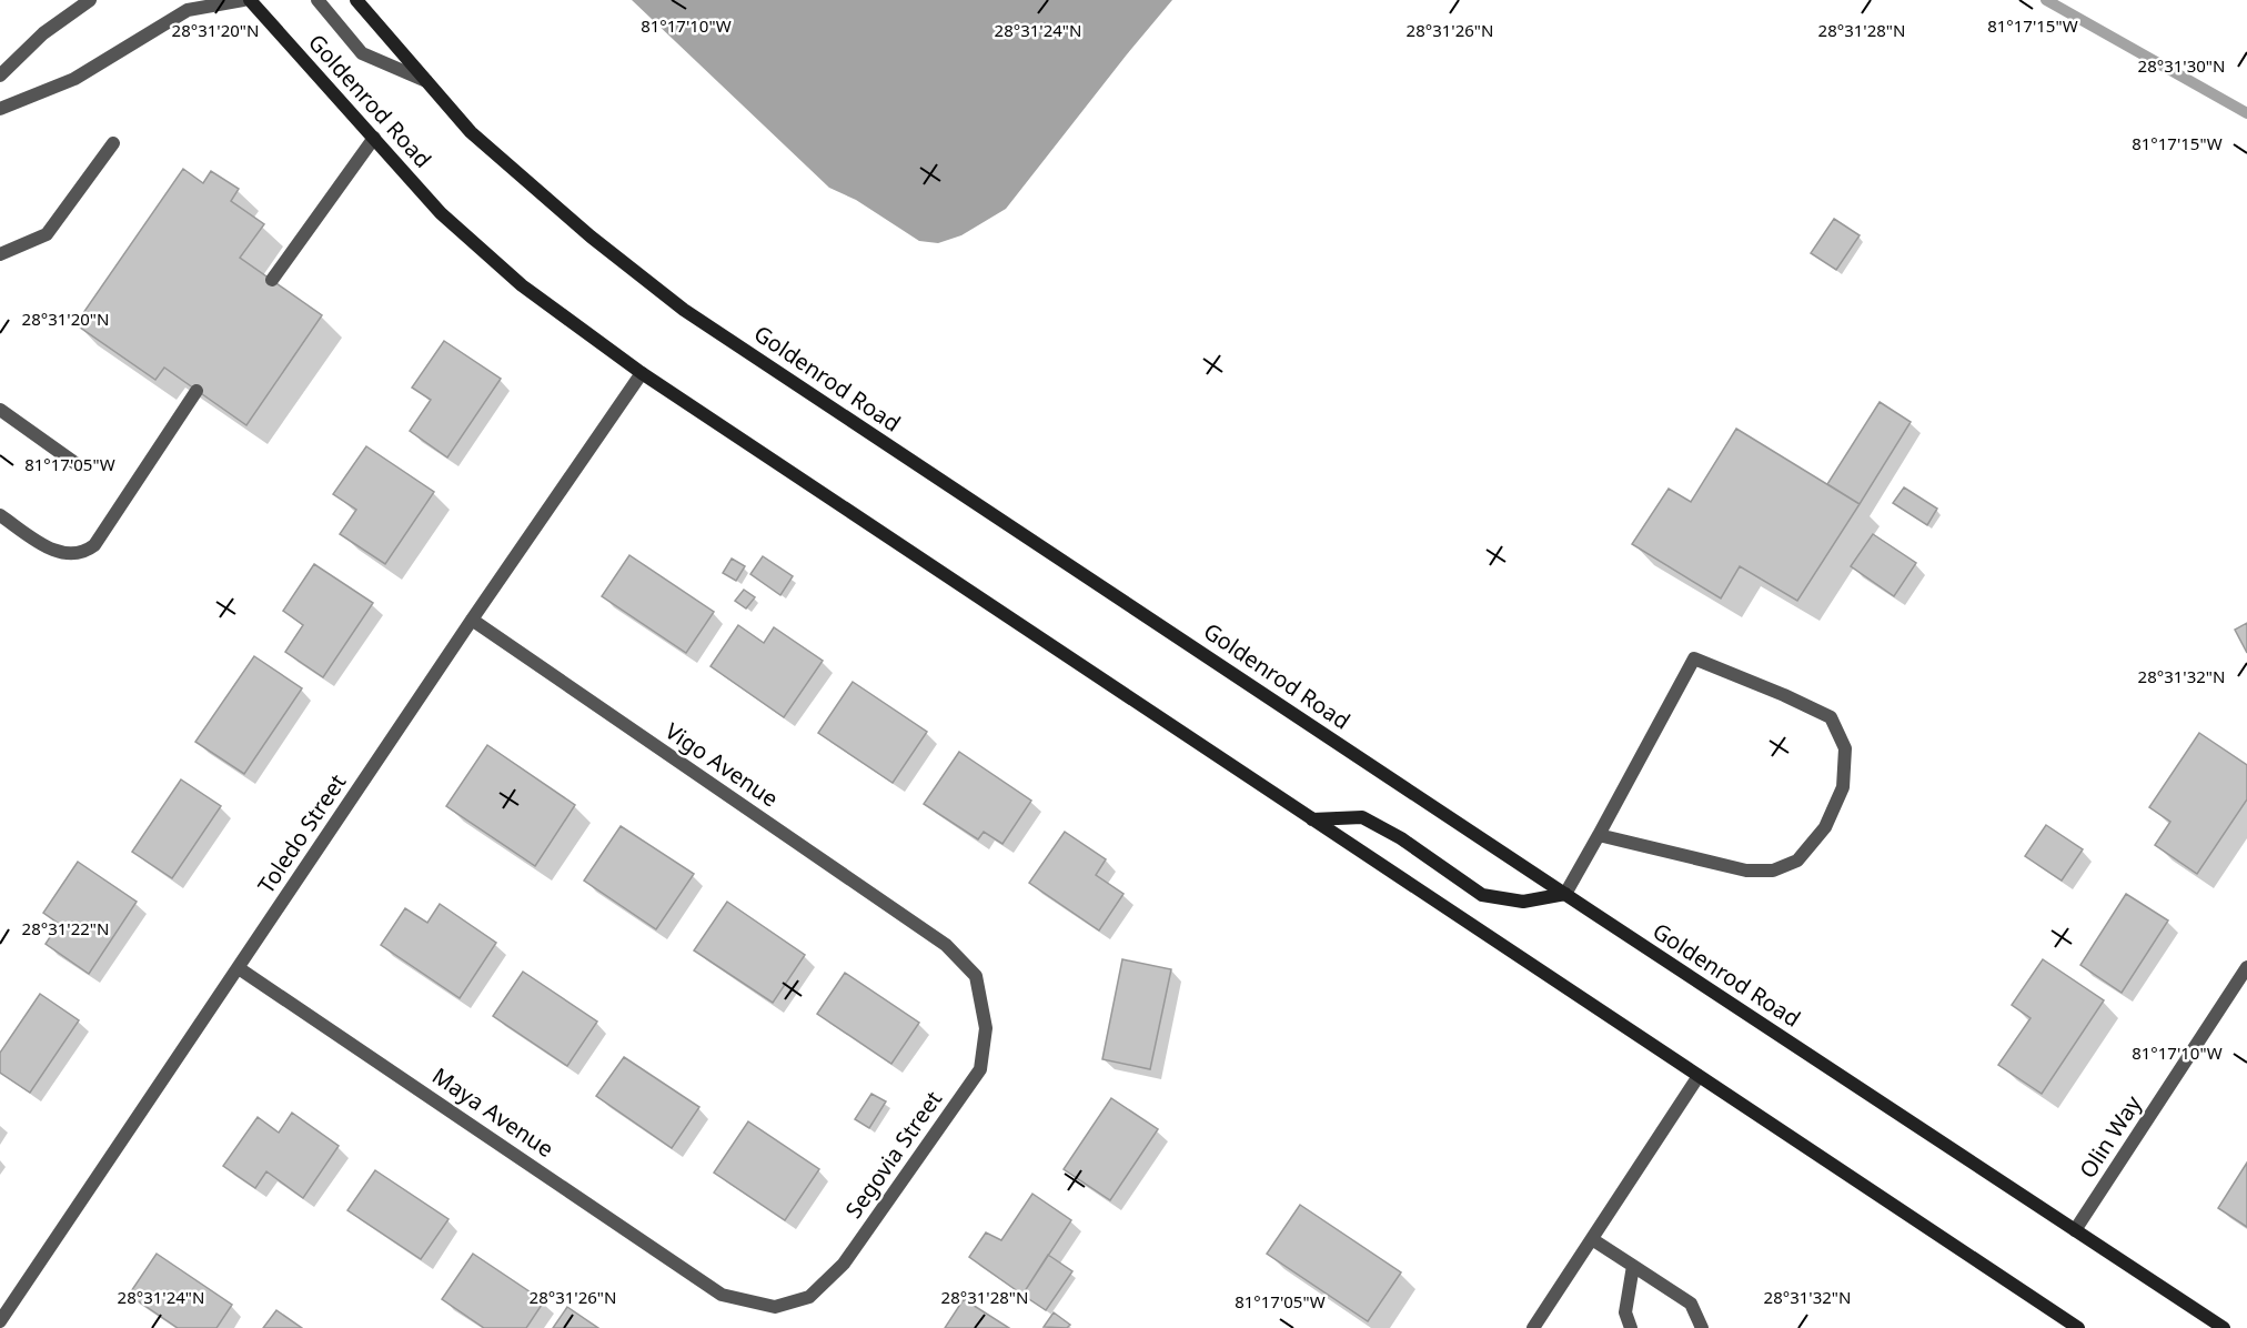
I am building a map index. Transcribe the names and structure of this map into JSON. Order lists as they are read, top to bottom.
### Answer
{
  "streets": {
    "main road": ["Goldenrod Road"],
    "street": [
      "Vigo Avenue",
      "Toledo Street",
      "Maya Avenue",
      "Olin Way",
      "Segovia Street"
    ]
  },
  "crossings": [
    ["Goldenrod Road", "Toledo Street"],
    ["Goldenrod Road", "Olin Way"],
    ["Vigo Avenue", "Toledo Street"],
    ["Vigo Avenue", "Segovia Street"],
    ["Toledo Street", "Maya Avenue"],
    ["Maya Avenue", "Segovia Street"]
  ],
  "coordinates": [
    "81°17'10\"W",
    "81°17'15\"W",
    "28°31'20\"N",
    "28°31'24\"N",
    "28°31'26\"N",
    "28°31'28\"N",
    "28°31'30\"N",
    "81°17'05\"W",
    "28°31'32\"N",
    "28°31'22\"N"
  ]
}
